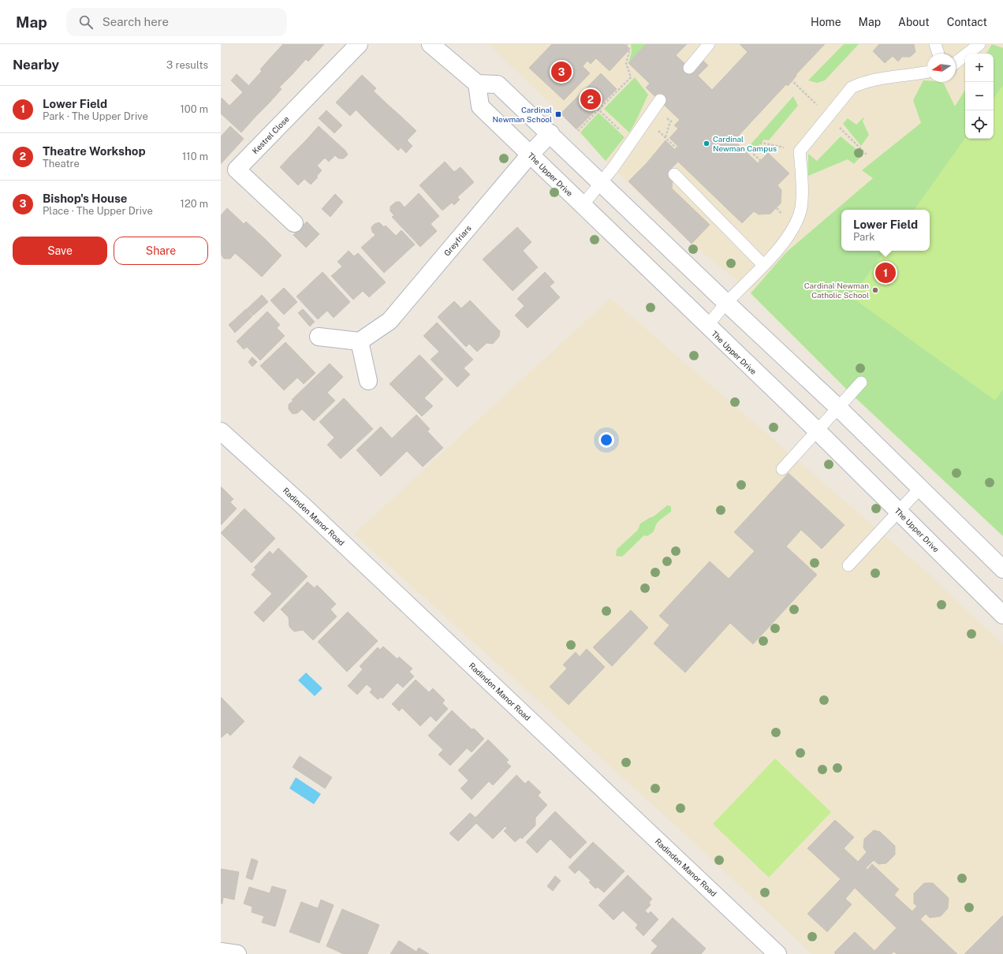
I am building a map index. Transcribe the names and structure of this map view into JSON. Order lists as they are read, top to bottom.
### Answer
{
  "streets": {
    "street": [
      "Kestrel Close",
      "The Upper Drive",
      "Greyfriars",
      "Radinden Manor Road"
    ]
  },
  "crossings": [
    ["The Upper Drive", "Greyfriars"]
  ],
  "places": {
    "transit": ["Cardinal Newman School"],
    "other": ["Cardinal Newman Campus", "Cardinal Newman Catholic School"]
  },
  "north": "left",
  "page": {
    "header": "Map",
    "search": "Search here",
    "nav": [
      "Home",
      "Map",
      "About",
      "Contact"
    ],
    "heading": ["Nearby", "3 results"],
    "map_buttons": ["+", "−"],
    "pins": ["3", "2", "1"],
    "list": [
      {
        "mark": "1",
        "name": "Lower Field",
        "note": "Park · The Upper Drive",
        "value": "100 m"
      },
      {
        "mark": "2",
        "name": "Theatre Workshop",
        "note": "Theatre",
        "value": "110 m"
      },
      {
        "mark": "3",
        "name": "Bishop's House",
        "note": "Place · The Upper Drive",
        "value": "120 m"
      }
    ],
    "popup": ["Lower Field", "Park"],
    "buttons": ["Save", "Share"]
  }
}
